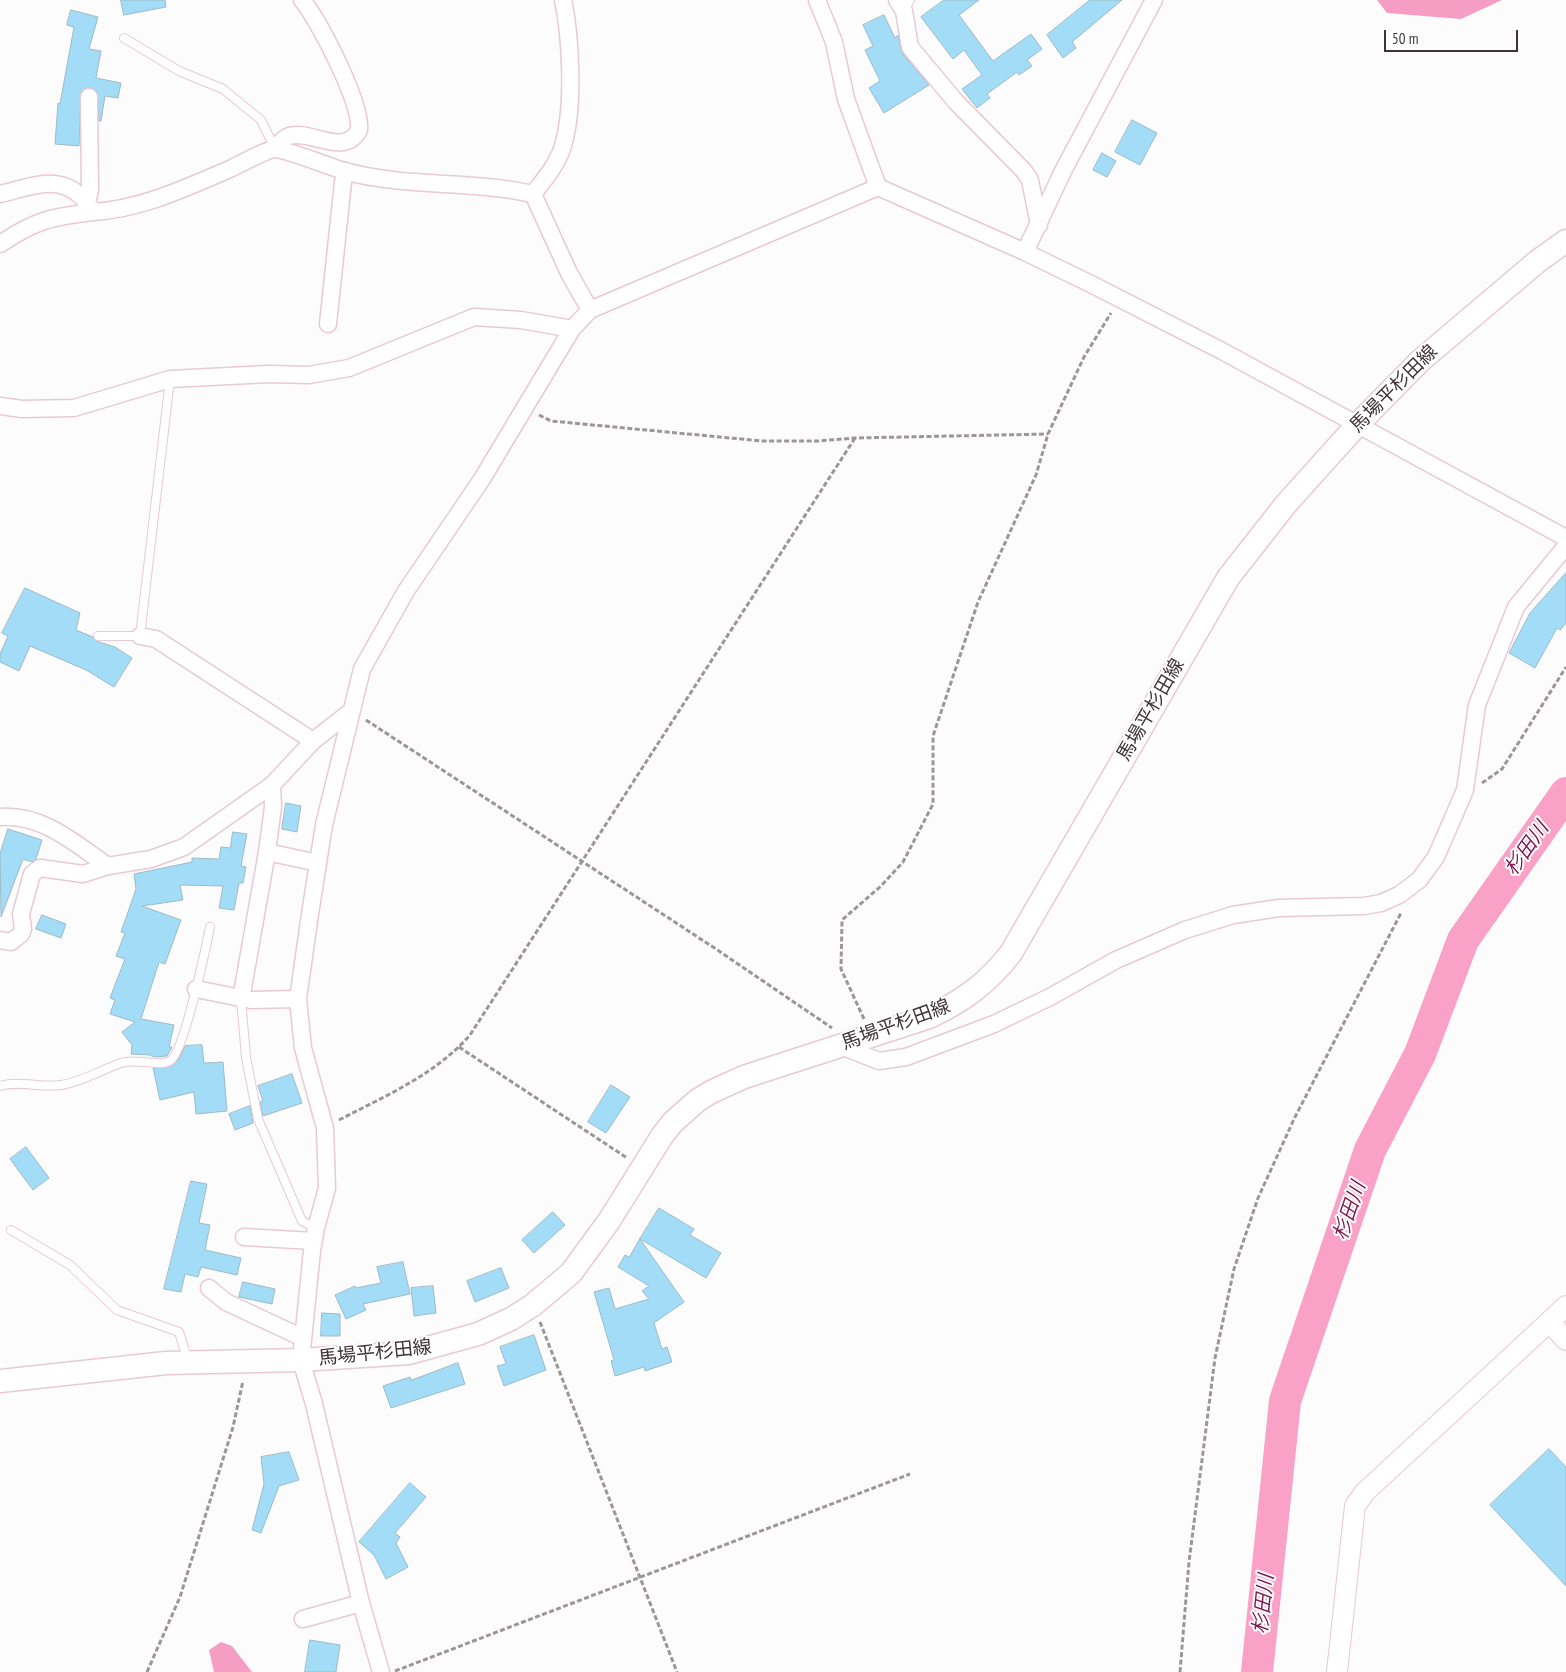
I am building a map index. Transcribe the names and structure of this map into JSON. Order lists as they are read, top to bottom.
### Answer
{
  "streets": {
    "main road": ["馬場平杉田線"]
  },
  "water": ["杉田川"],
  "scale_bar": "50 m"
}
